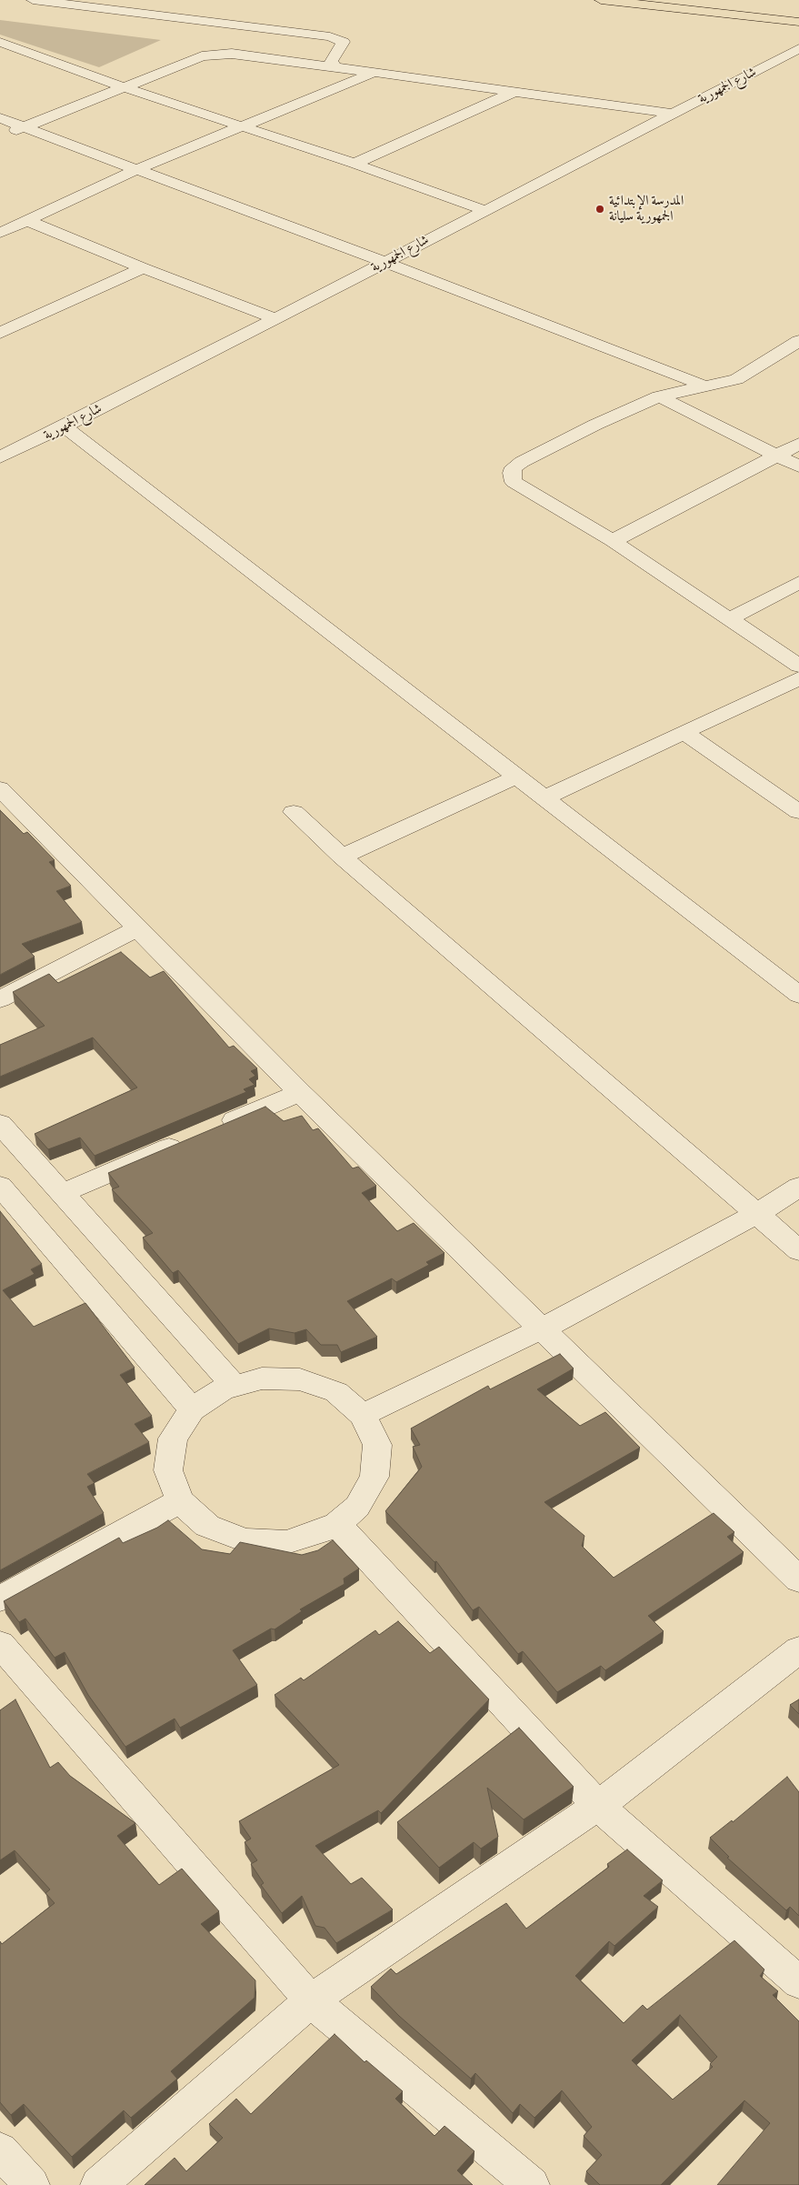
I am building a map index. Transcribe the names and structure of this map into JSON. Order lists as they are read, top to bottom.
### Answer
{
  "streets": {
    "street": ["شارع الجمهورية"]
  },
  "places": ["المدرسة الإبتدائية الجمهورية سليانة"]
}
